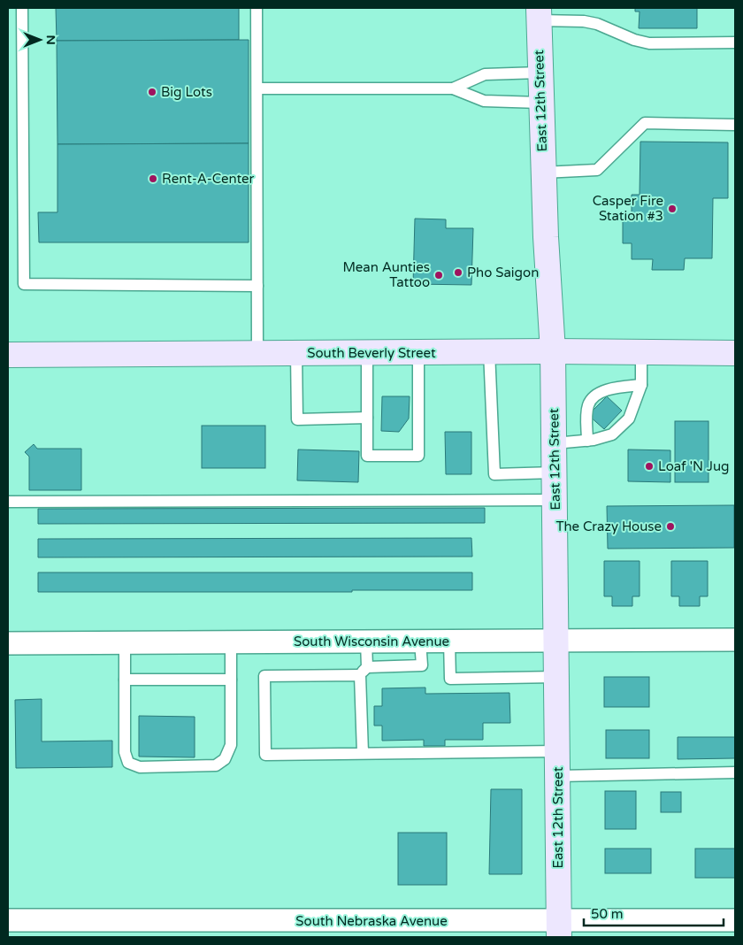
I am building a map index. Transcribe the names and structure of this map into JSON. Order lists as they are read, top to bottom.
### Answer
{
  "streets": {
    "street": [
      "East 12th Street",
      "South Beverly Street",
      "South Wisconsin Avenue",
      "South Nebraska Avenue"
    ]
  },
  "crossings": [
    ["East 12th Street", "South Beverly Street"],
    ["East 12th Street", "South Wisconsin Avenue"],
    ["East 12th Street", "South Nebraska Avenue"]
  ],
  "places": [
    "Big Lots",
    "Rent-A-Center",
    "Casper Fire Station #3",
    "Pho Saigon",
    "Mean Aunties Tattoo",
    "Loaf 'N Jug",
    "The Crazy House"
  ],
  "scale_bar": "50 m",
  "north": "right"
}
